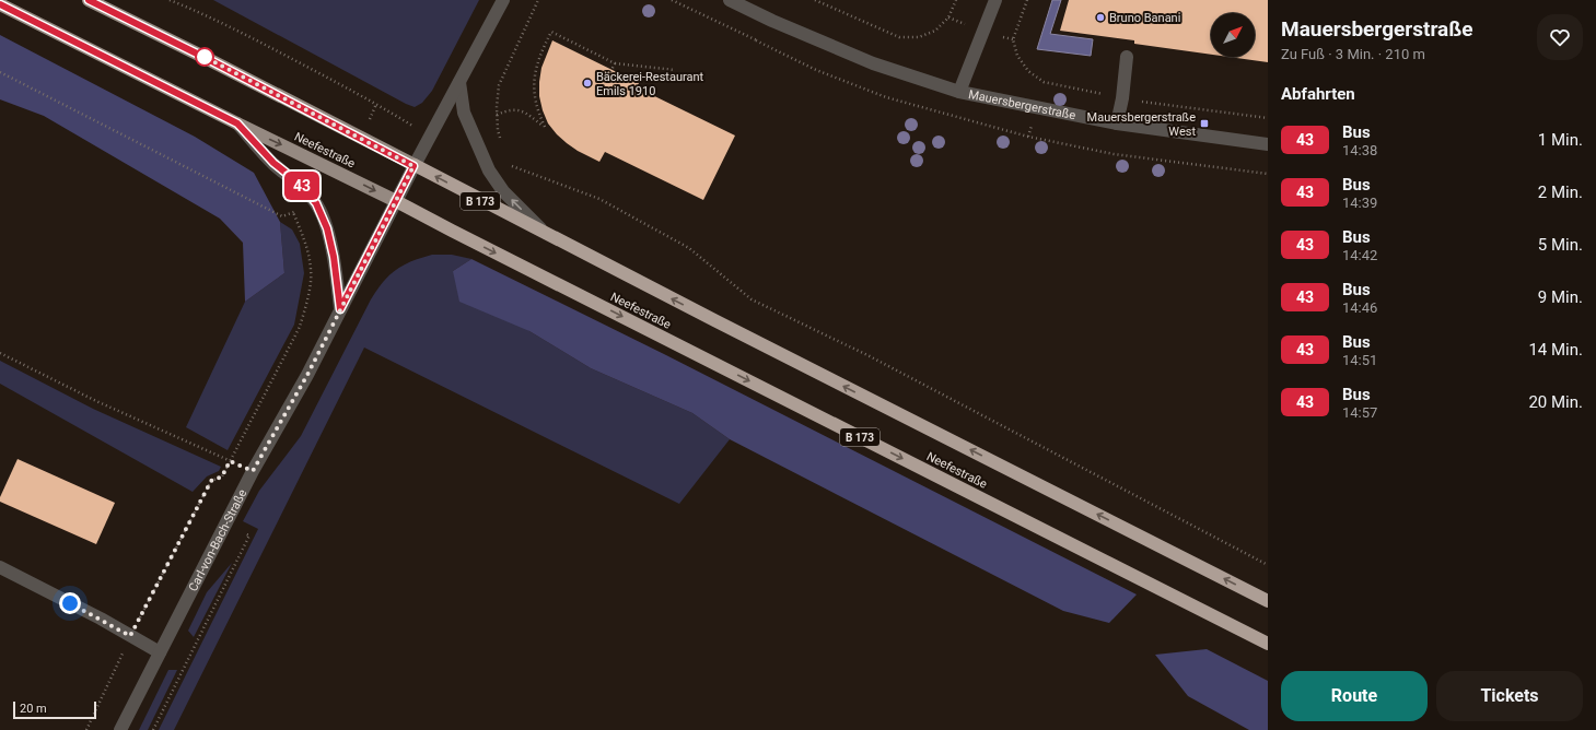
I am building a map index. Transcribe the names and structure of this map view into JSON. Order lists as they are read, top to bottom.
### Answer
{
  "streets": {
    "highway": ["Neefestraße", "B 173"],
    "street": ["Mauersbergerstraße", "Carl-von-Bach-Straße"]
  },
  "crossings": [
    ["Neefestraße", "Carl-von-Bach-Straße"]
  ],
  "places": {
    "other": ["Bruno Banani", "Bäckerei-Restaurant Emils 1910"],
    "transit": ["Mauersbergerstraße West"]
  },
  "lines": ["bus line 43"],
  "scale_bar": "20 m",
  "north": "top right",
  "page": {
    "on_map": "43",
    "heading": [
      ["Mauersbergerstraße", "Zu Fuß · 3 Min. · 210 m"],
      "Abfahrten"
    ],
    "list": [
      {
        "mark": "43",
        "name": "Bus",
        "note": "14:38",
        "value": "1 Min."
      },
      {
        "mark": "43",
        "name": "Bus",
        "note": "14:39",
        "value": "2 Min."
      },
      {
        "mark": "43",
        "name": "Bus",
        "note": "14:42",
        "value": "5 Min."
      },
      {
        "mark": "43",
        "name": "Bus",
        "note": "14:46",
        "value": "9 Min."
      },
      {
        "mark": "43",
        "name": "Bus",
        "note": "14:51",
        "value": "14 Min."
      },
      {
        "mark": "43",
        "name": "Bus",
        "note": "14:57",
        "value": "20 Min."
      }
    ],
    "buttons": ["Route", "Tickets"],
    "scale": "20 m"
  }
}
